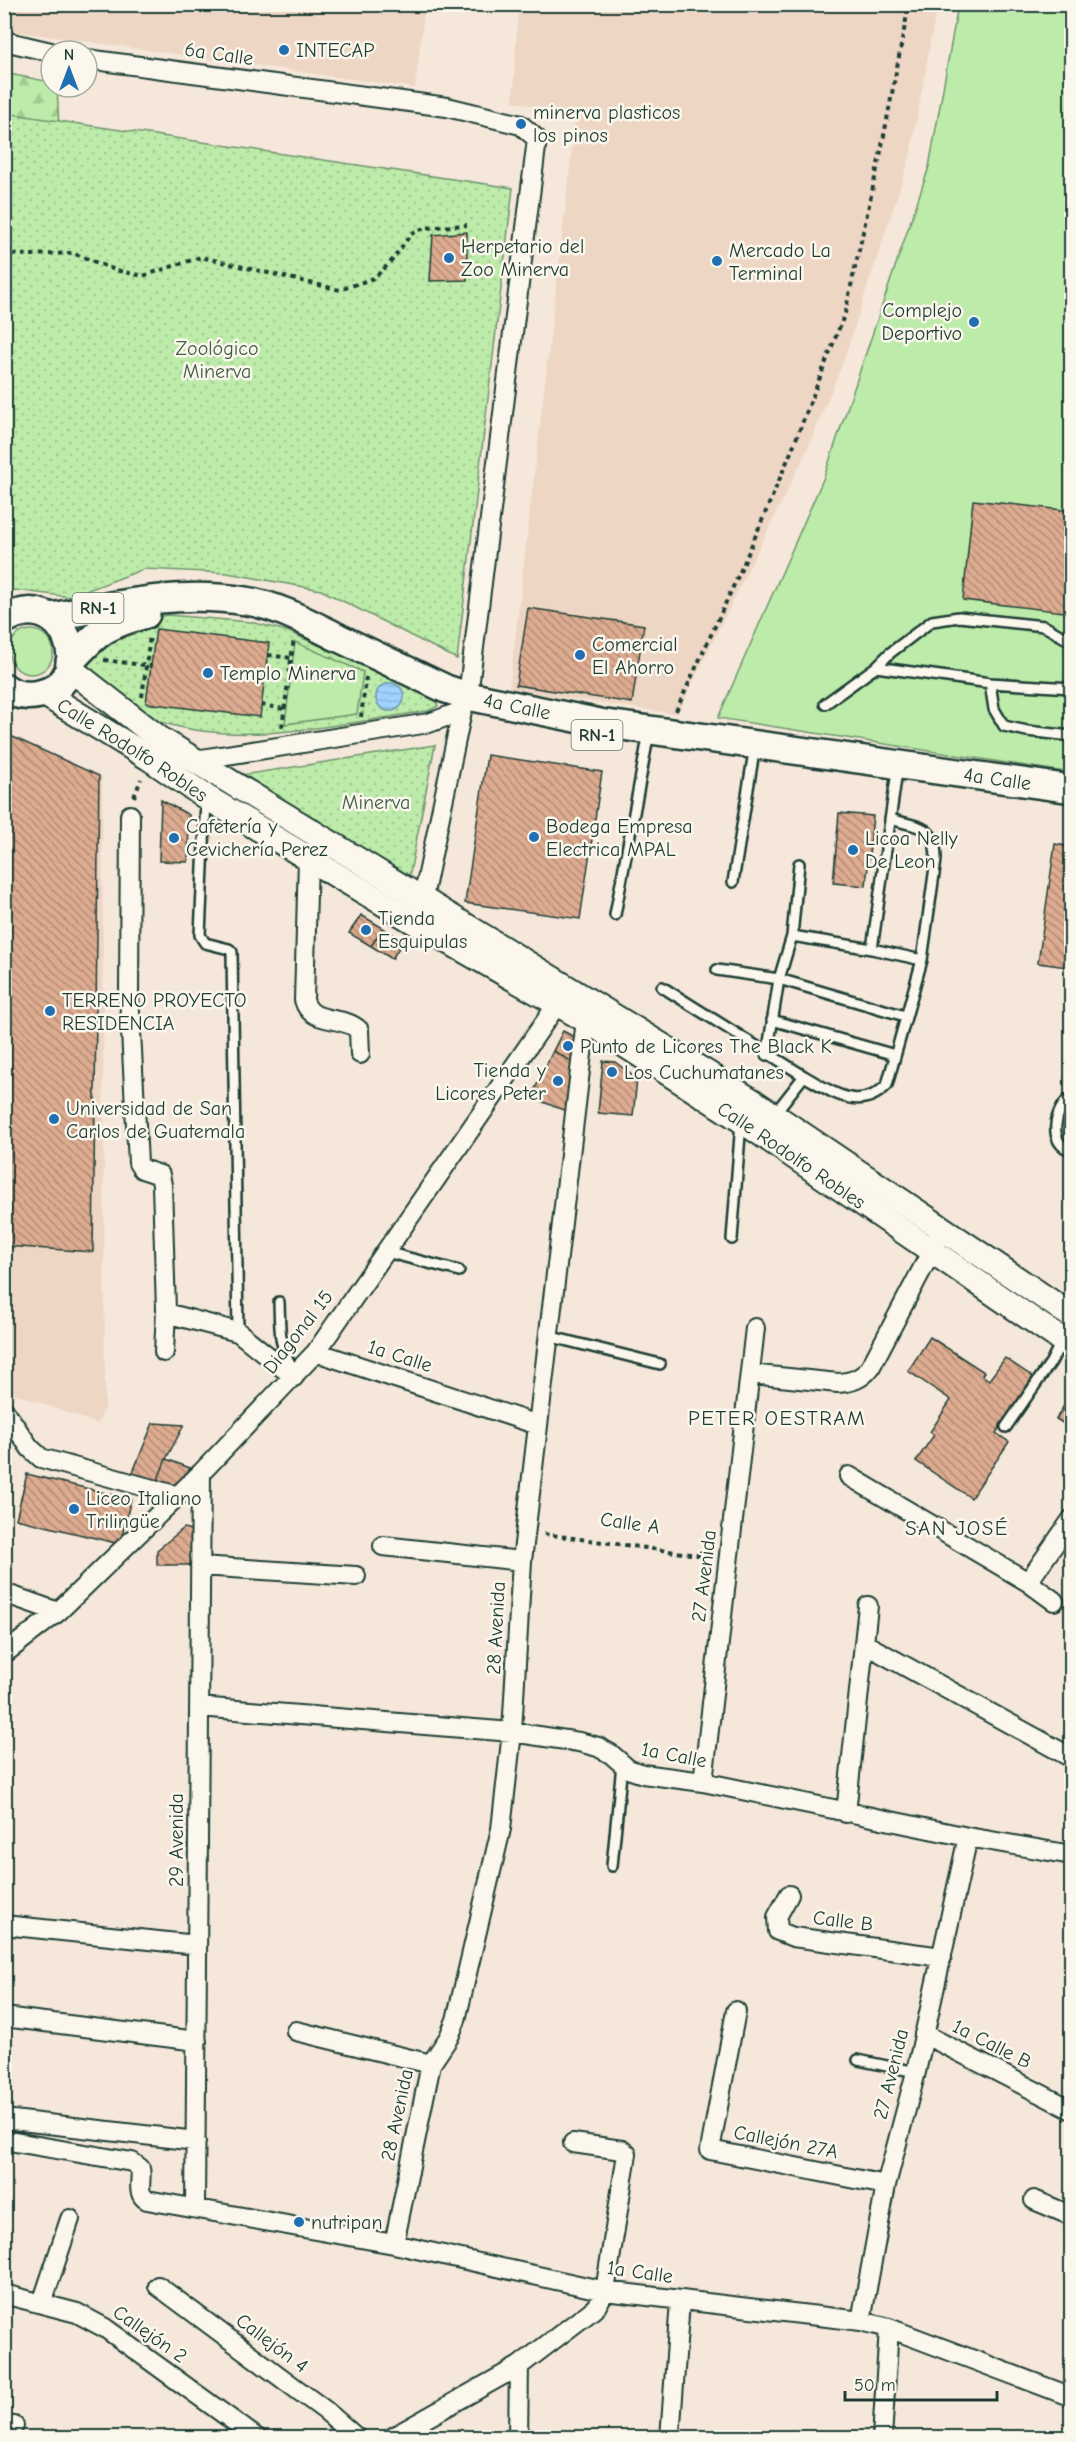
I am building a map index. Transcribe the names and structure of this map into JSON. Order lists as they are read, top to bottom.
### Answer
{
  "streets": {
    "main road": ["RN-1", "4a Calle", "Calle Rodolfo Robles"],
    "street": [
      "6a Calle",
      "Diagonal 15",
      "1a Calle",
      "27 Avenida",
      "28 Avenida",
      "29 Avenida",
      "Calle B",
      "1a Calle B",
      "Callejón 27A",
      "Callejón 2",
      "Callejón 4"
    ],
    "path": ["Calle A"]
  },
  "crossings": [
    ["6a Calle", "4a Calle"],
    ["RN-1", "4a Calle"],
    ["RN-1", "Calle Rodolfo Robles"],
    ["4a Calle", "Calle Rodolfo Robles"],
    ["Calle Rodolfo Robles", "Diagonal 15"],
    ["Calle Rodolfo Robles", "28 Avenida"],
    ["Diagonal 15", "1a Calle"],
    ["Diagonal 15", "29 Avenida"],
    ["1a Calle", "27 Avenida"],
    ["1a Calle", "28 Avenida"],
    ["1a Calle", "29 Avenida"],
    ["Calle A", "27 Avenida"],
    ["Calle A", "28 Avenida"],
    ["27 Avenida", "Calle B"],
    ["27 Avenida", "1a Calle B"],
    ["27 Avenida", "Callejón 27A"]
  ],
  "districts": ["PETER OESTRAM", "SAN JOSÉ"],
  "parks": ["Zoológico Minerva", "Minerva"],
  "places": [
    "INTECAP",
    "minerva plasticos los pinos",
    "Herpetario del Zoo Minerva",
    "Mercado La Terminal",
    "Complejo Deportivo",
    "Comercial El Ahorro",
    "Templo Minerva",
    "Bodega Empresa Electrica MPAL",
    "Cafetería y Cevichería Perez",
    "Licoa Nelly De Leon",
    "Tienda Esquipulas",
    "TERRENO PROYECTO RESIDENCIA",
    "Punto de Licores The Black K",
    "Los Cuchumatanes",
    "Tienda y Licores Peter",
    "Universidad de San Carlos de Guatemala",
    "Liceo Italiano Trilingüe",
    "nutripan"
  ],
  "scale_bar": "50 m",
  "north": "top"
}
